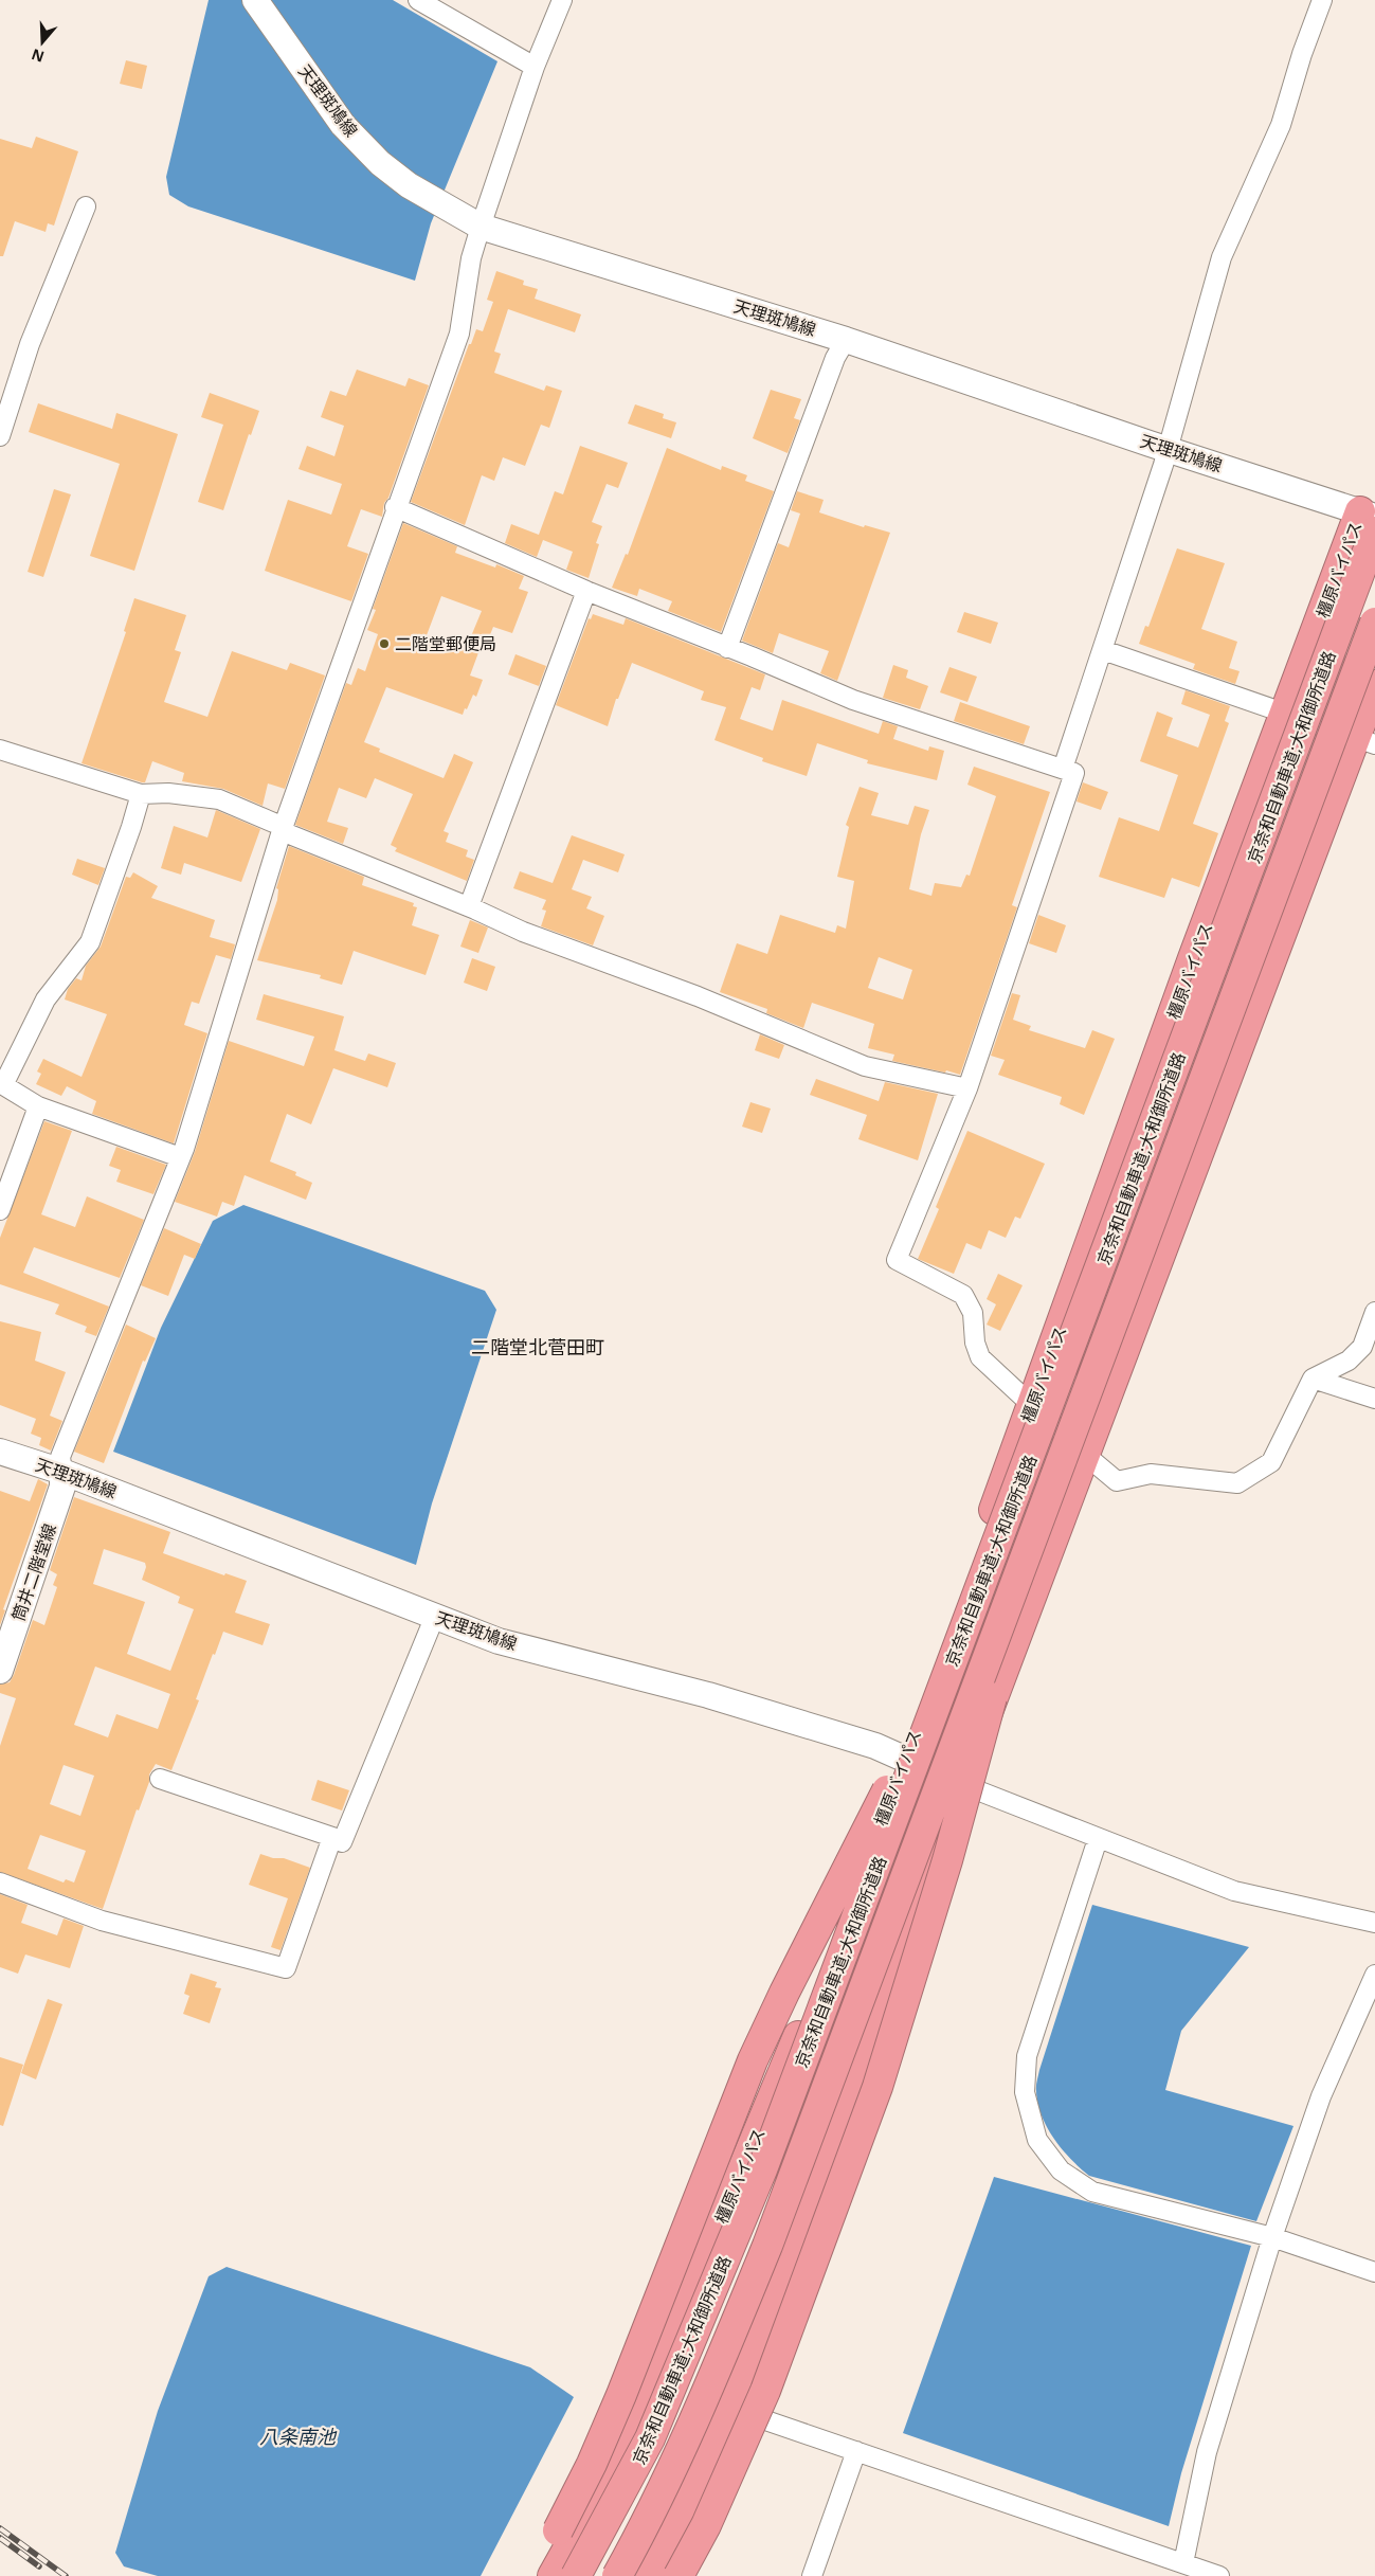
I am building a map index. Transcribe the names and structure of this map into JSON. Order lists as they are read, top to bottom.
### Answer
{
  "streets": {
    "highway": ["橿原バイパス", "京奈和自動車道;大和御所道路"],
    "main road": ["天理斑鳩線", "筒井二階堂線"]
  },
  "crossings": [
    ["天理斑鳩線", "橿原バイパス"],
    ["天理斑鳩線", "京奈和自動車道;大和御所道路"],
    ["天理斑鳩線", "筒井二階堂線"],
    ["橿原バイパス", "京奈和自動車道;大和御所道路"]
  ],
  "districts": ["二階堂北菅田町"],
  "water": ["八条南池"],
  "places": ["二階堂郵便局"],
  "north": "bottom"
}
